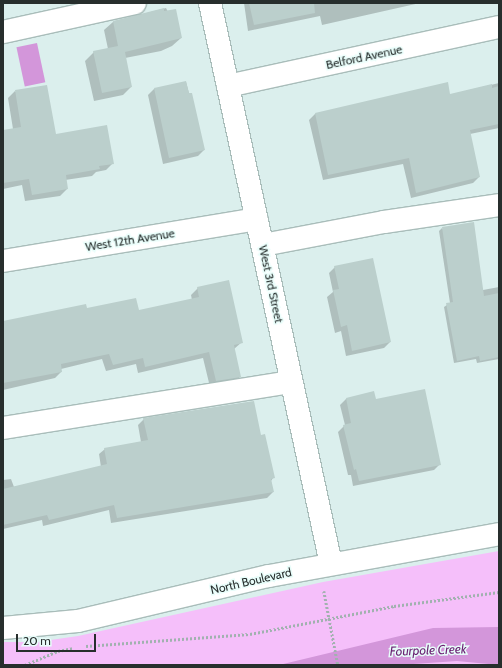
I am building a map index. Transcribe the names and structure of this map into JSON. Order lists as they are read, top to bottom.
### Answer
{
  "streets": {
    "street": [
      "Belford Avenue",
      "West 12th Avenue",
      "West 3rd Street",
      "North Boulevard"
    ]
  },
  "crossings": [
    ["Belford Avenue", "West 3rd Street"],
    ["West 12th Avenue", "West 3rd Street"],
    ["West 3rd Street", "North Boulevard"]
  ],
  "water": ["Fourpole Creek"],
  "scale_bar": "20 m"
}
